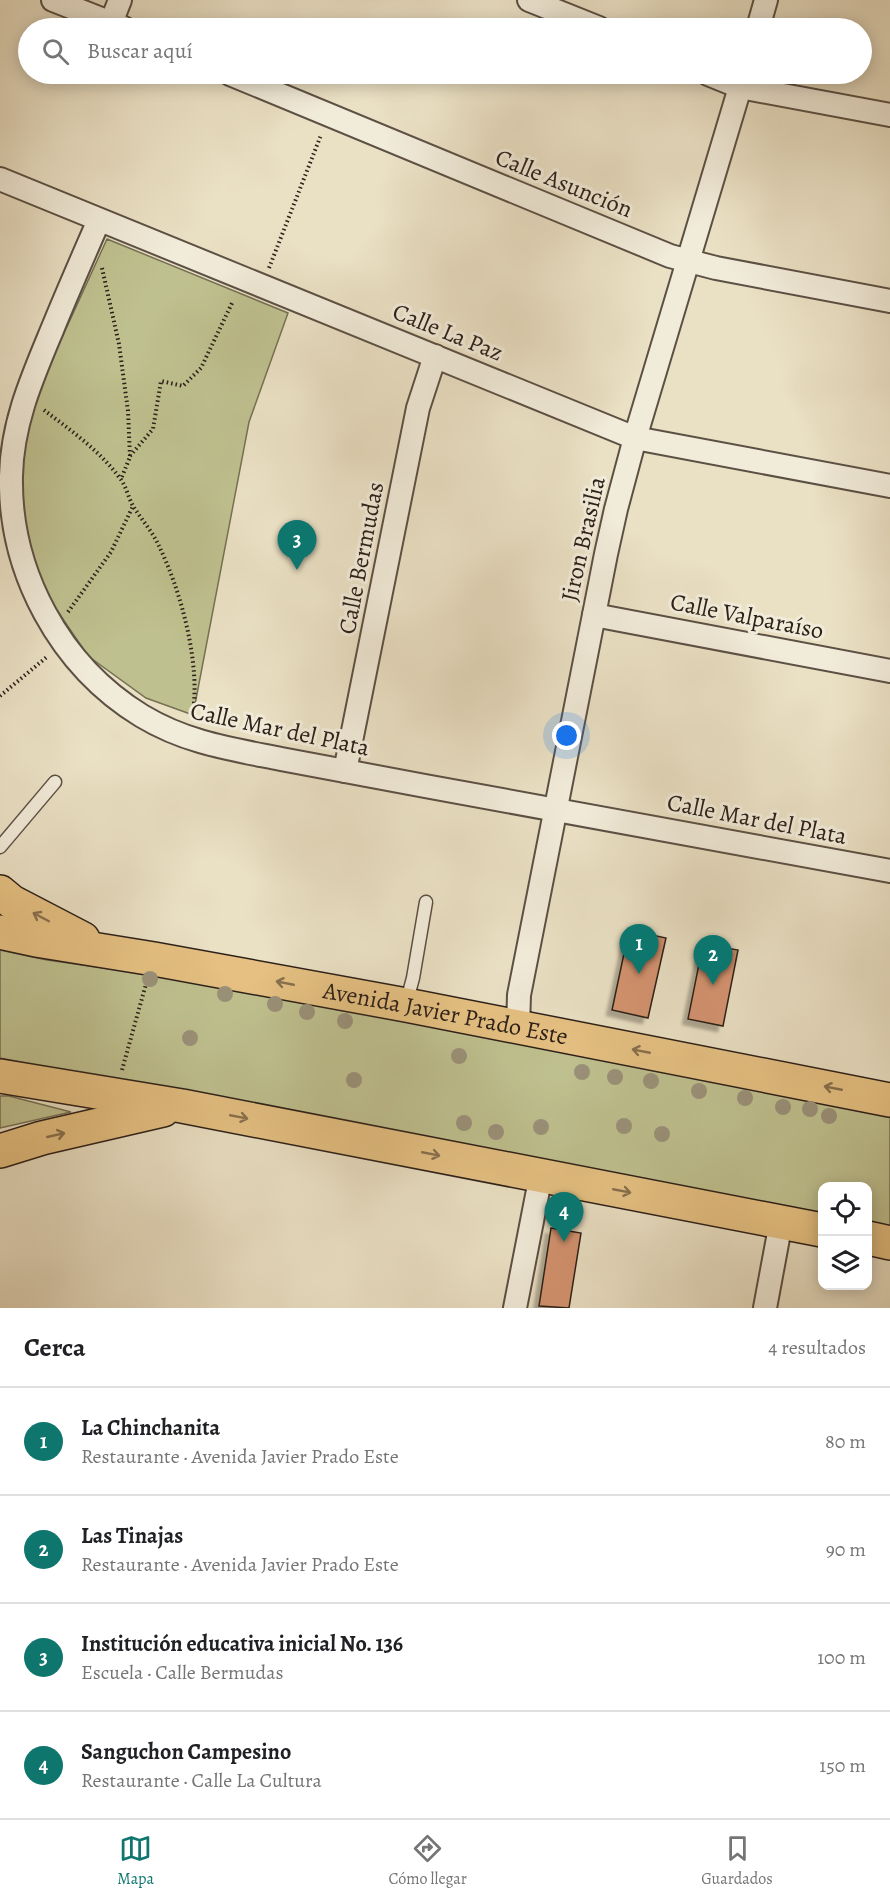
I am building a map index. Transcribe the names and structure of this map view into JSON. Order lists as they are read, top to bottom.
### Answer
{
  "streets": {
    "main road": ["Avenida Javier Prado Este"],
    "street": [
      "Calle Asunción",
      "Calle La Paz",
      "Jiron Brasilia",
      "Calle Bermudas",
      "Calle Valparaíso",
      "Calle Mar del Plata"
    ]
  },
  "crossings": [
    ["Calle Asunción", "Jiron Brasilia"],
    ["Calle La Paz", "Jiron Brasilia"],
    ["Calle La Paz", "Calle Bermudas"],
    ["Calle La Paz", "Calle Mar del Plata"],
    ["Jiron Brasilia", "Calle Valparaíso"],
    ["Jiron Brasilia", "Calle Mar del Plata"],
    ["Jiron Brasilia", "Avenida Javier Prado Este"],
    ["Calle Bermudas", "Calle Mar del Plata"]
  ],
  "page": {
    "search": "Buscar aquí",
    "pins": [
      "3",
      "1",
      "2",
      "4"
    ],
    "heading": ["Cerca", "4 resultados"],
    "list": [
      {
        "mark": "1",
        "name": "La Chinchanita",
        "note": "Restaurante · Avenida Javier Prado Este",
        "value": "80 m"
      },
      {
        "mark": "2",
        "name": "Las Tinajas",
        "note": "Restaurante · Avenida Javier Prado Este",
        "value": "90 m"
      },
      {
        "mark": "3",
        "name": "Institución educativa inicial No. 136",
        "note": "Escuela · Calle Bermudas",
        "value": "100 m"
      },
      {
        "mark": "4",
        "name": "Sanguchon Campesino",
        "note": "Restaurante · Calle La Cultura",
        "value": "150 m"
      }
    ],
    "nav": ["Mapa", "Cómo llegar", "Guardados"]
  }
}
